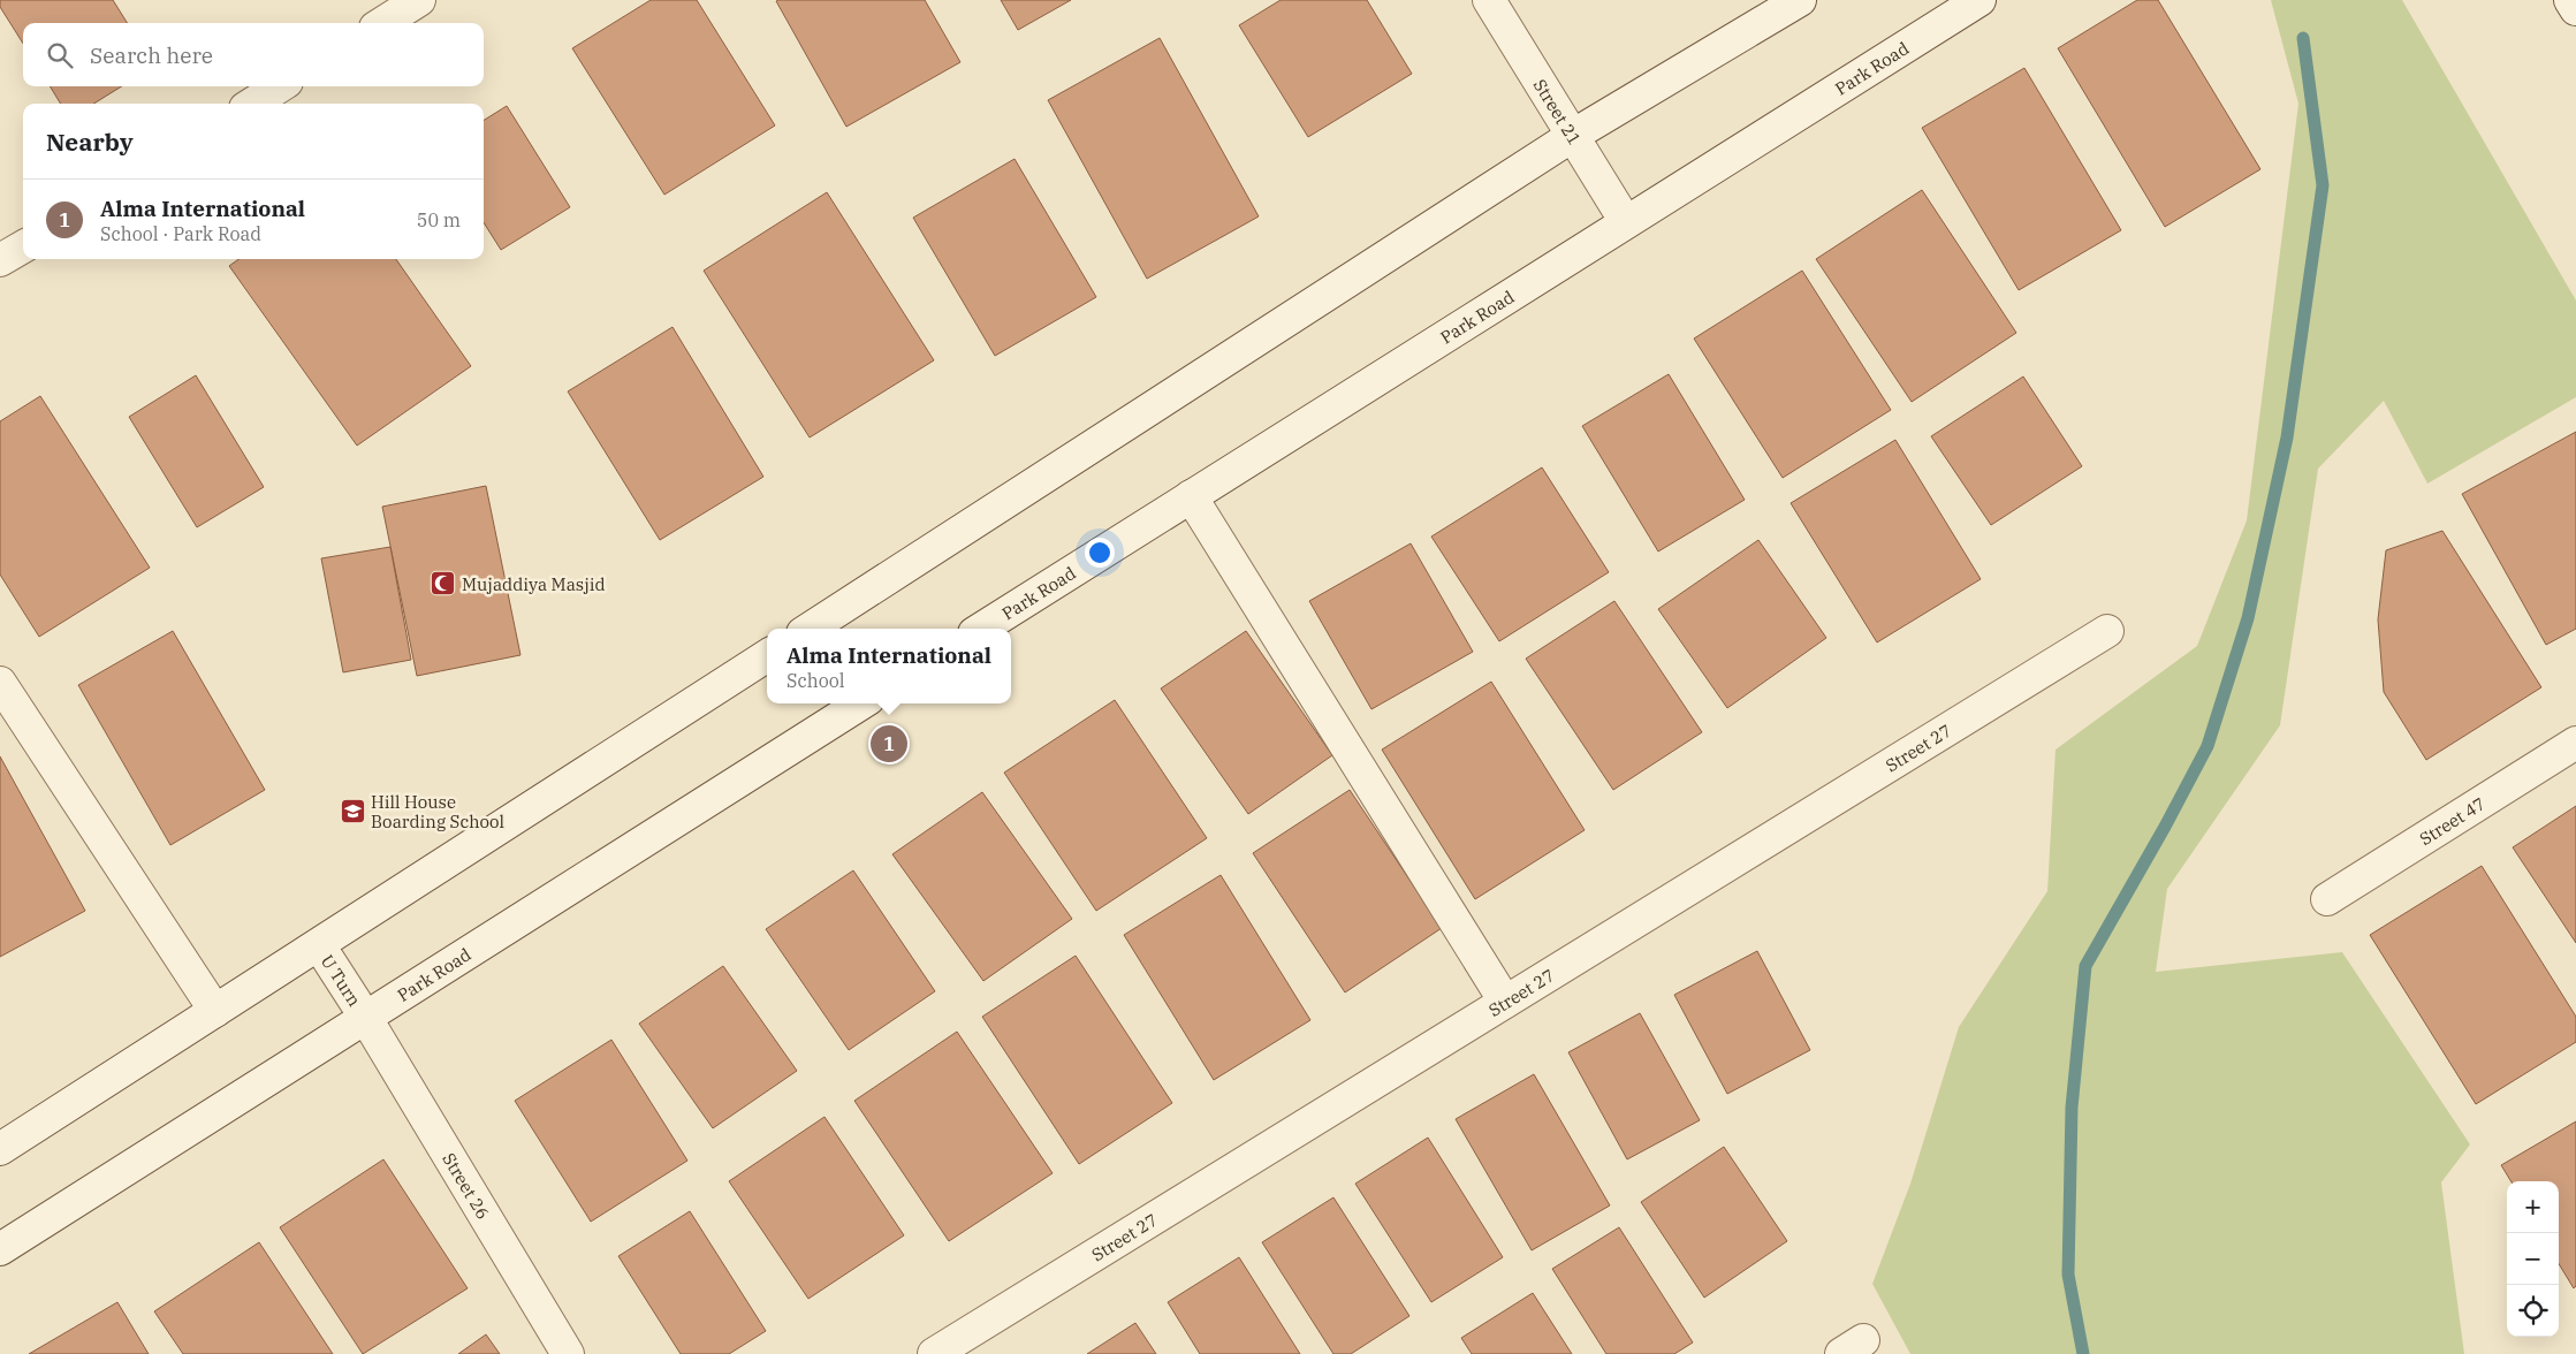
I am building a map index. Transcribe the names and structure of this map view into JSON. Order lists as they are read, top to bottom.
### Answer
{
  "streets": {
    "street": [
      "Park Road",
      "Street 21",
      "Street 27",
      "Street 47",
      "U Turn",
      "Street 26"
    ]
  },
  "crossings": [
    ["Park Road", "Street 21"],
    ["Park Road", "U Turn"],
    ["Park Road", "Street 26"],
    ["U Turn", "Street 26"]
  ],
  "places": {
    "mosque": ["Mujaddiya Masjid"],
    "school or university": ["Hill House Boarding School"]
  },
  "page": {
    "search": "Search here",
    "heading": "Nearby",
    "list": [
      {
        "mark": "1",
        "name": "Alma International",
        "note": "School · Park Road",
        "value": "50 m"
      }
    ],
    "popup": ["Alma International", "School"],
    "pins": "1",
    "map_buttons": ["+", "−"]
  }
}
